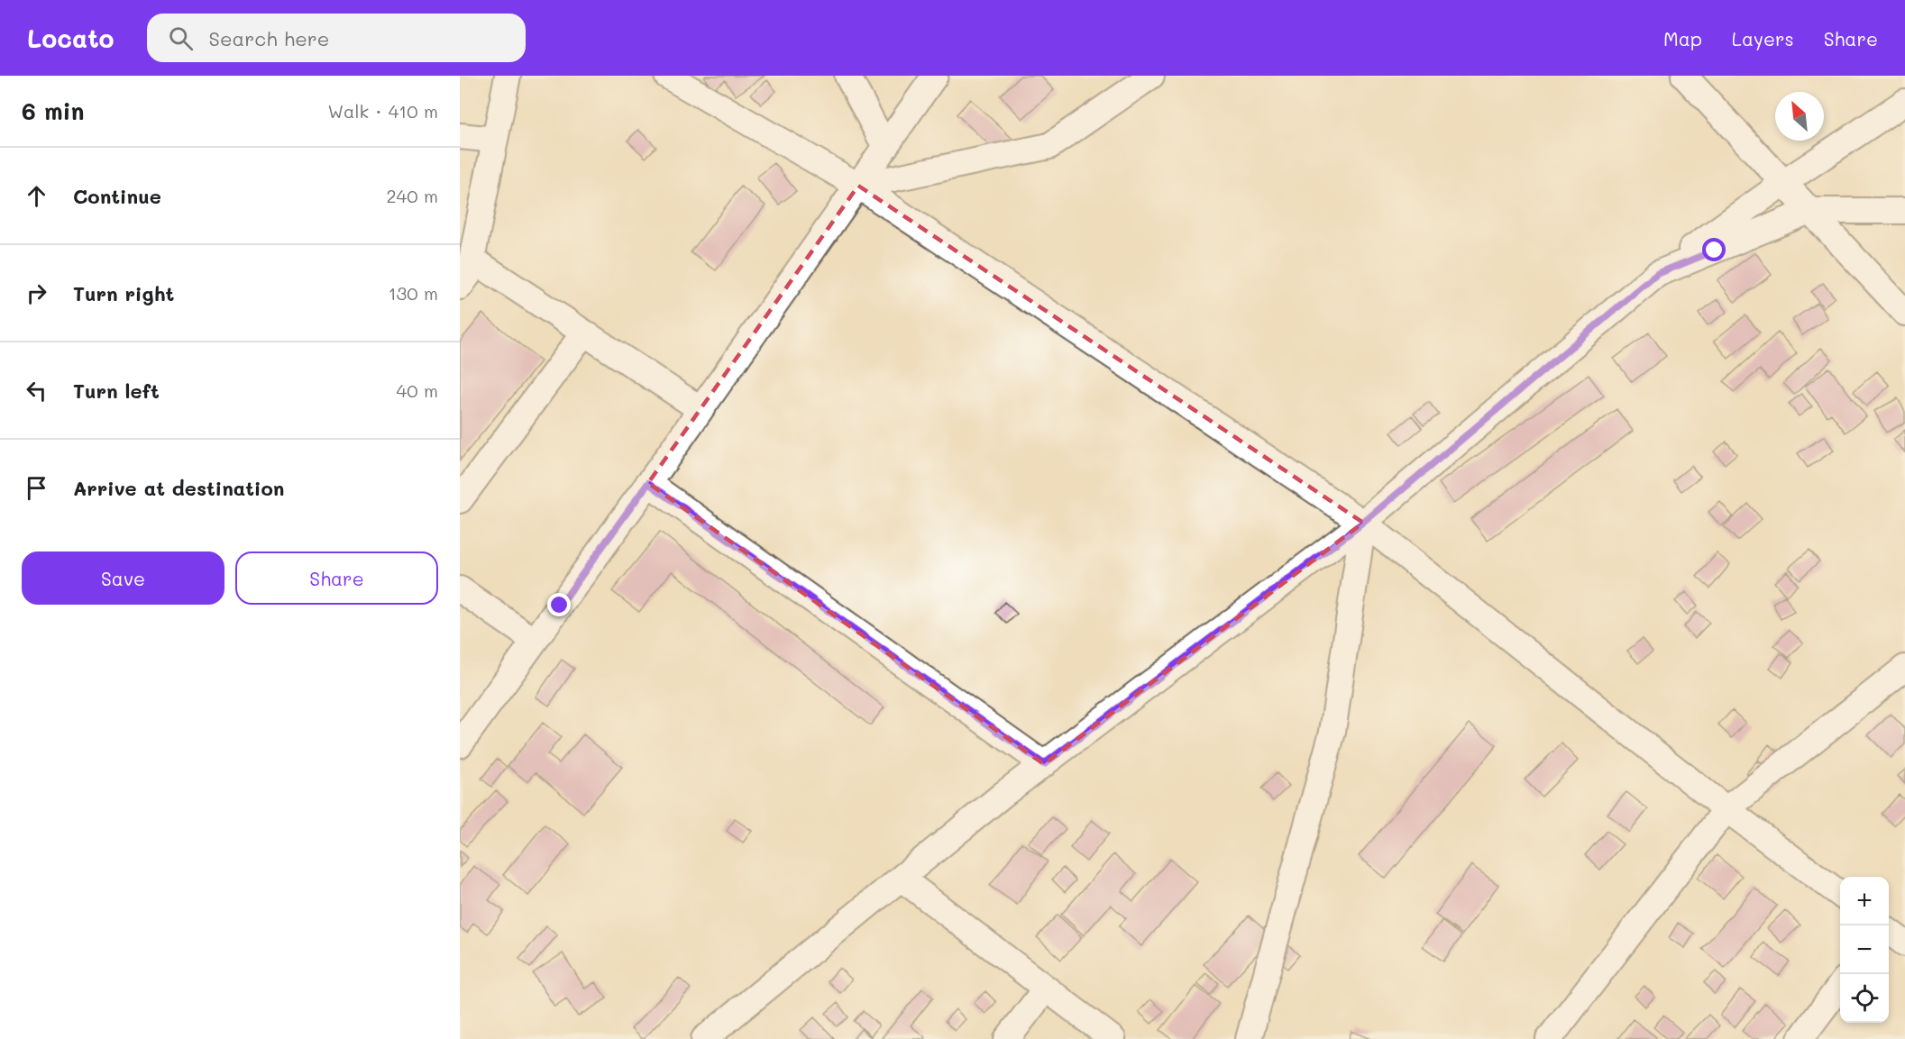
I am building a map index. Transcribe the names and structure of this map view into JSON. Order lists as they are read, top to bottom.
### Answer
{
  "north": "top left",
  "page": {
    "header": "Locato",
    "search": "Search here",
    "nav": ["Map", "Layers", "Share"],
    "heading": ["6 min", "Walk · 410 m"],
    "list": [
      ["Continue", "240 m"],
      ["Turn right", "130 m"],
      ["Turn left", "40 m"],
      "Arrive at destination"
    ],
    "buttons": ["Save", "Share"],
    "map_buttons": ["+", "−"]
  }
}
